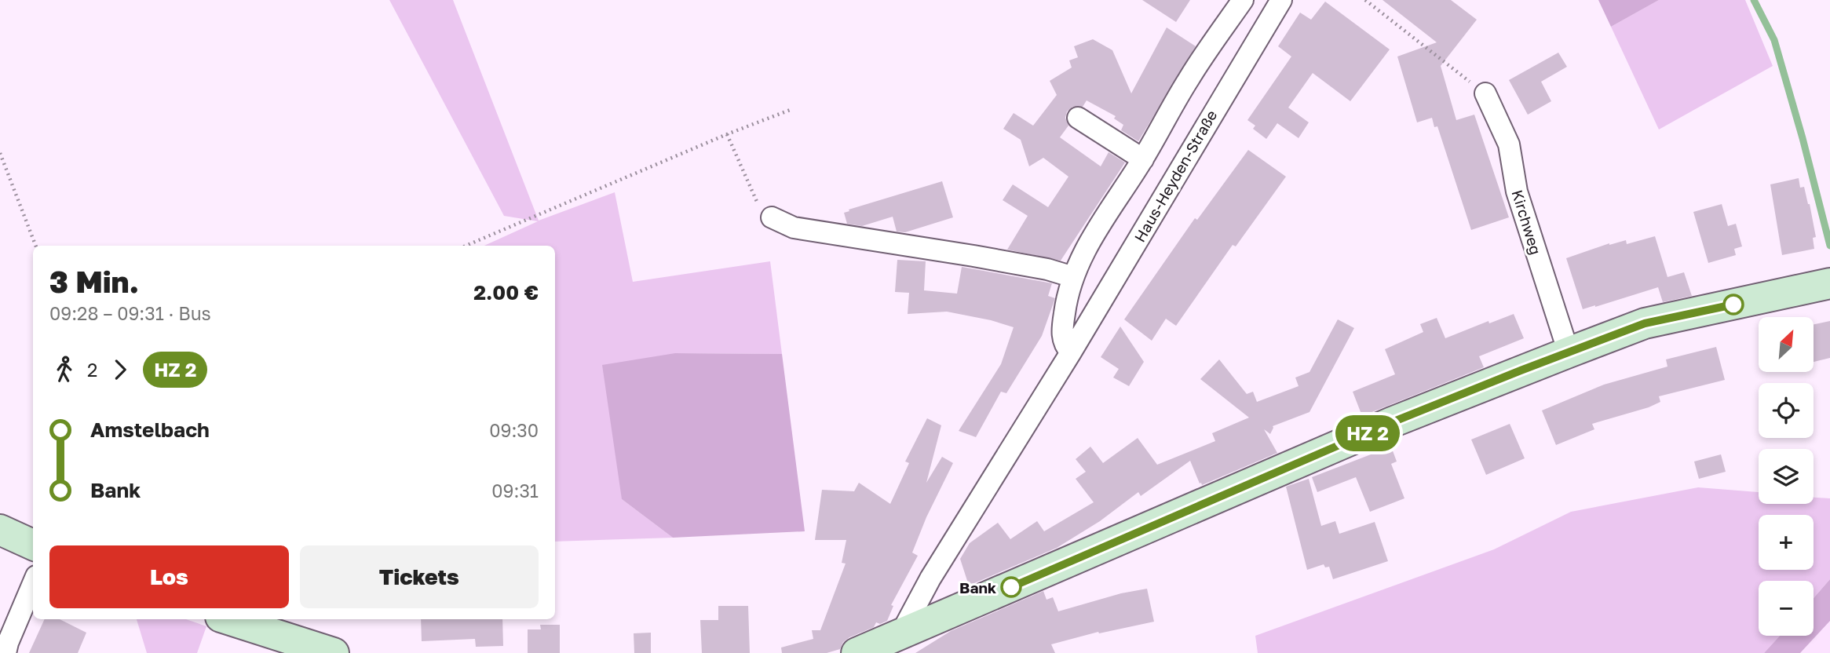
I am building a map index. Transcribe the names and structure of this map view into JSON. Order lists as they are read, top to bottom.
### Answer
{
  "streets": {
    "street": ["Haus-Heyden-Straße", "Kirchweg"]
  },
  "places": ["Bank"],
  "north": "top right",
  "page": {
    "on_map": "HZ 2",
    "heading": ["3 Min.", "09:28 – 09:31 · Bus", "2.00 €"],
    "map_buttons": ["+", "−"],
    "legs": ["2", "HZ 2"],
    "list": [
      {
        "name": "Amstelbach",
        "value": "09:30"
      },
      {
        "name": "Bank",
        "value": "09:31"
      }
    ],
    "buttons": ["Los", "Tickets"]
  }
}
